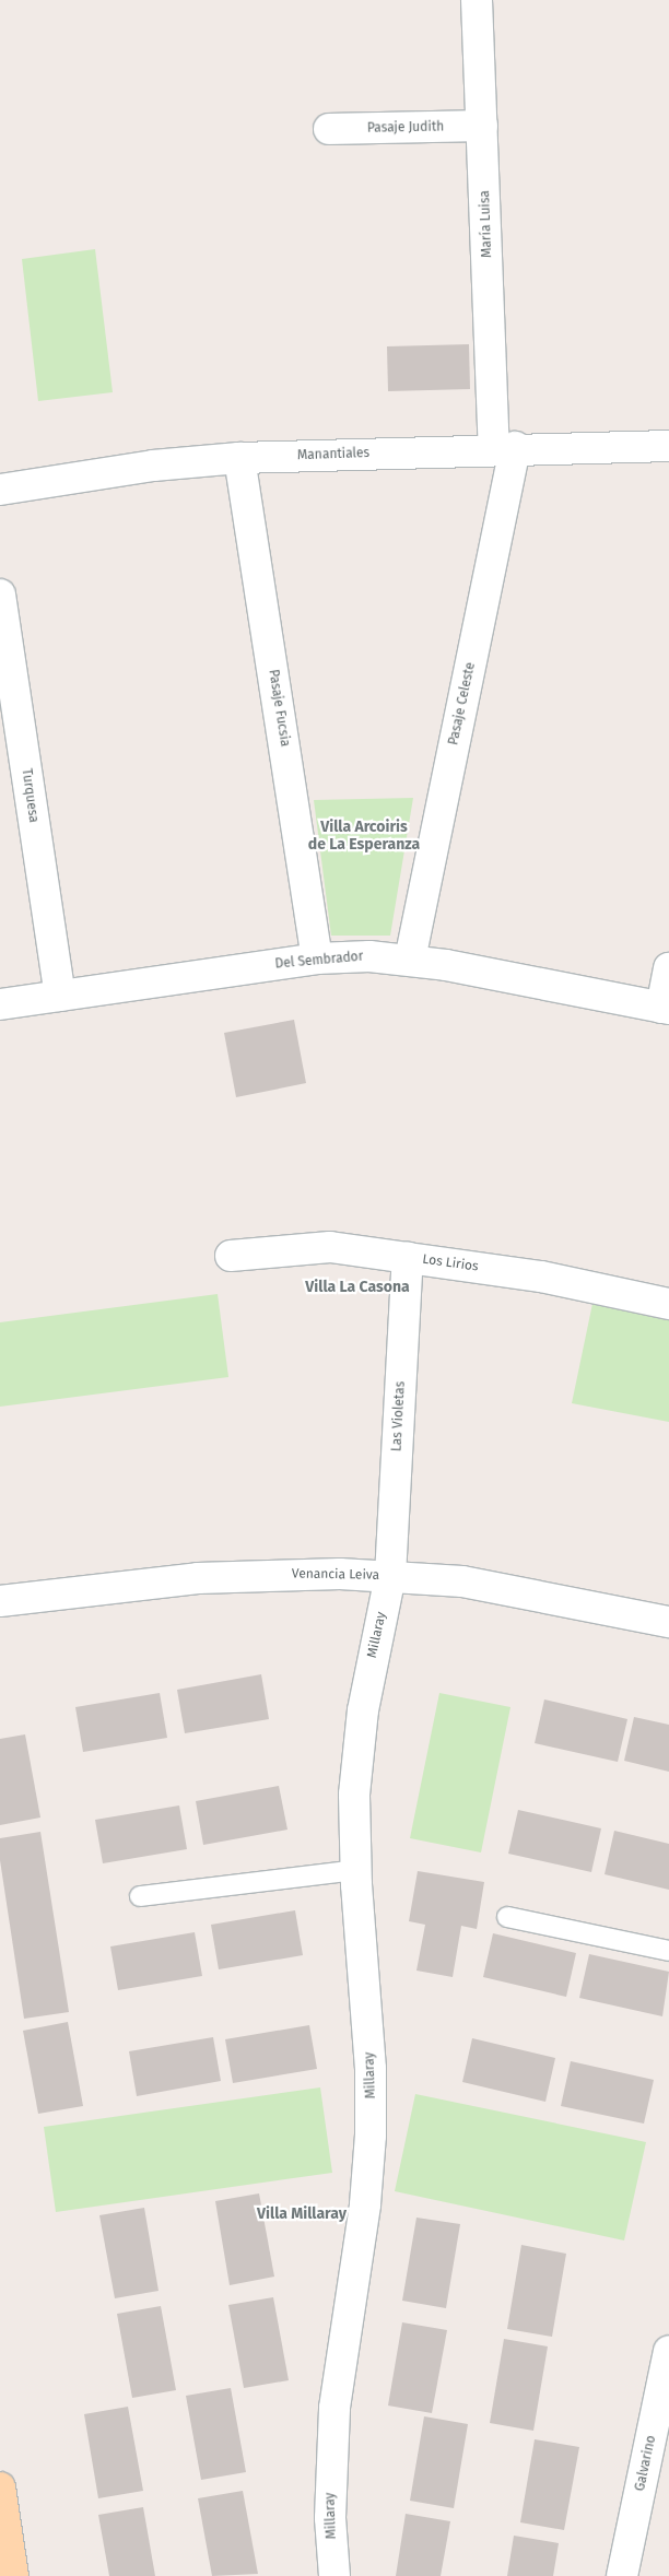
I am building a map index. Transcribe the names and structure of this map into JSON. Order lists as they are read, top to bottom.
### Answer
{
  "streets": {
    "street": [
      "Pasaje Judith",
      "María Luisa",
      "Manantiales",
      "Pasaje Celeste",
      "Pasaje Fucsia",
      "Turquesa",
      "Del Sembrador",
      "Los Lirios",
      "Las Violetas",
      "Venancia Leiva",
      "Millaray",
      "Galvarino"
    ]
  },
  "crossings": [
    ["Pasaje Judith", "María Luisa"],
    ["María Luisa", "Manantiales"],
    ["María Luisa", "Pasaje Celeste"],
    ["Manantiales", "Pasaje Celeste"],
    ["Manantiales", "Pasaje Fucsia"],
    ["Pasaje Celeste", "Del Sembrador"],
    ["Pasaje Fucsia", "Del Sembrador"],
    ["Turquesa", "Del Sembrador"],
    ["Los Lirios", "Las Violetas"],
    ["Las Violetas", "Venancia Leiva"],
    ["Las Violetas", "Millaray"],
    ["Venancia Leiva", "Millaray"]
  ],
  "districts": ["Villa Arcoiris de La Esperanza", "Villa La Casona", "Villa Millaray"]
}
